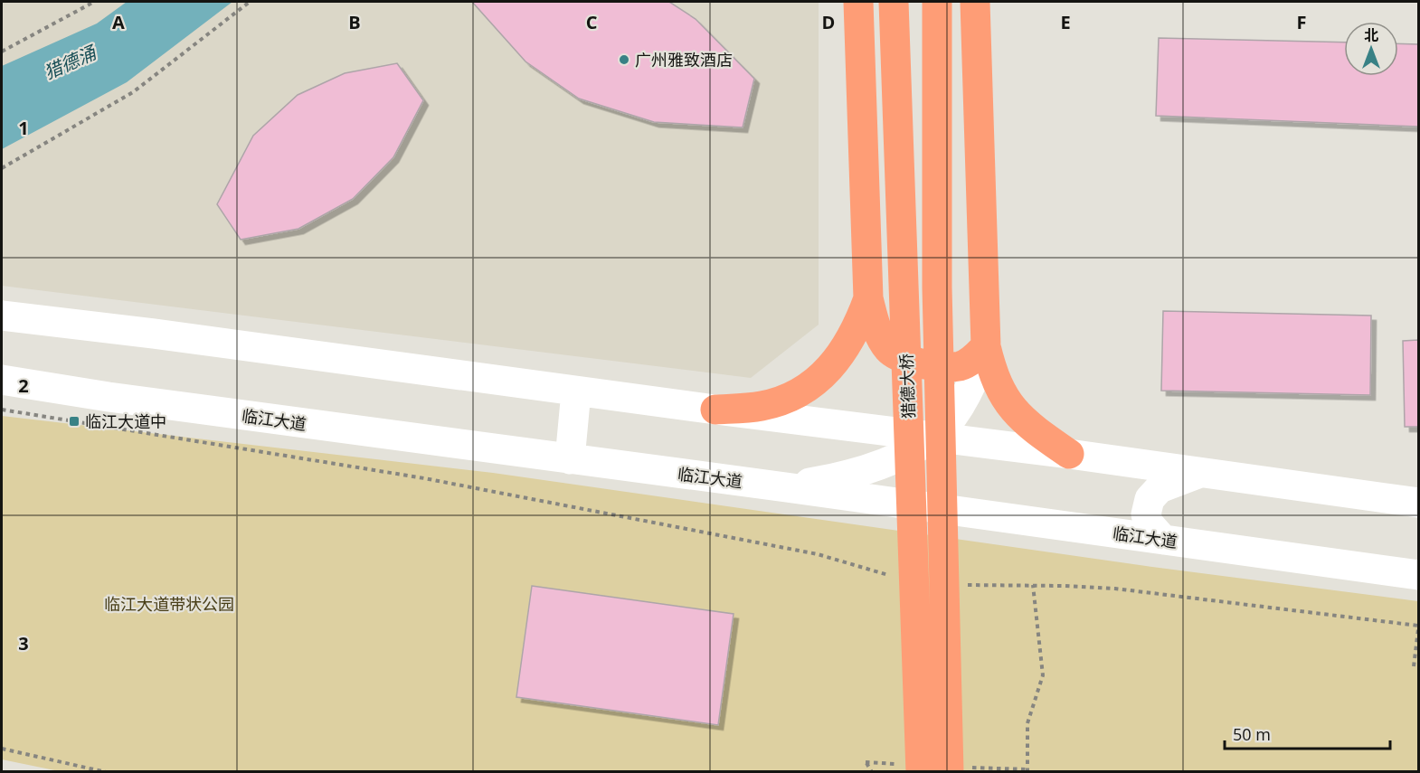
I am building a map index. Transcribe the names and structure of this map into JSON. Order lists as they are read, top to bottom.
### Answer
{
  "streets": {
    "highway": ["猎德大桥"],
    "main road": ["临江大道"]
  },
  "water": ["猎德涌"],
  "parks": ["临江大道带状公园"],
  "places": {
    "other": ["广州雅致酒店"],
    "transit": ["临江大道中"]
  },
  "scale_bar": "50 m",
  "north": "top",
  "grid": {
    "columns": [
      "A",
      "B",
      "C",
      "D",
      "E",
      "F"
    ],
    "rows": ["1", "2", "3"]
  }
}
